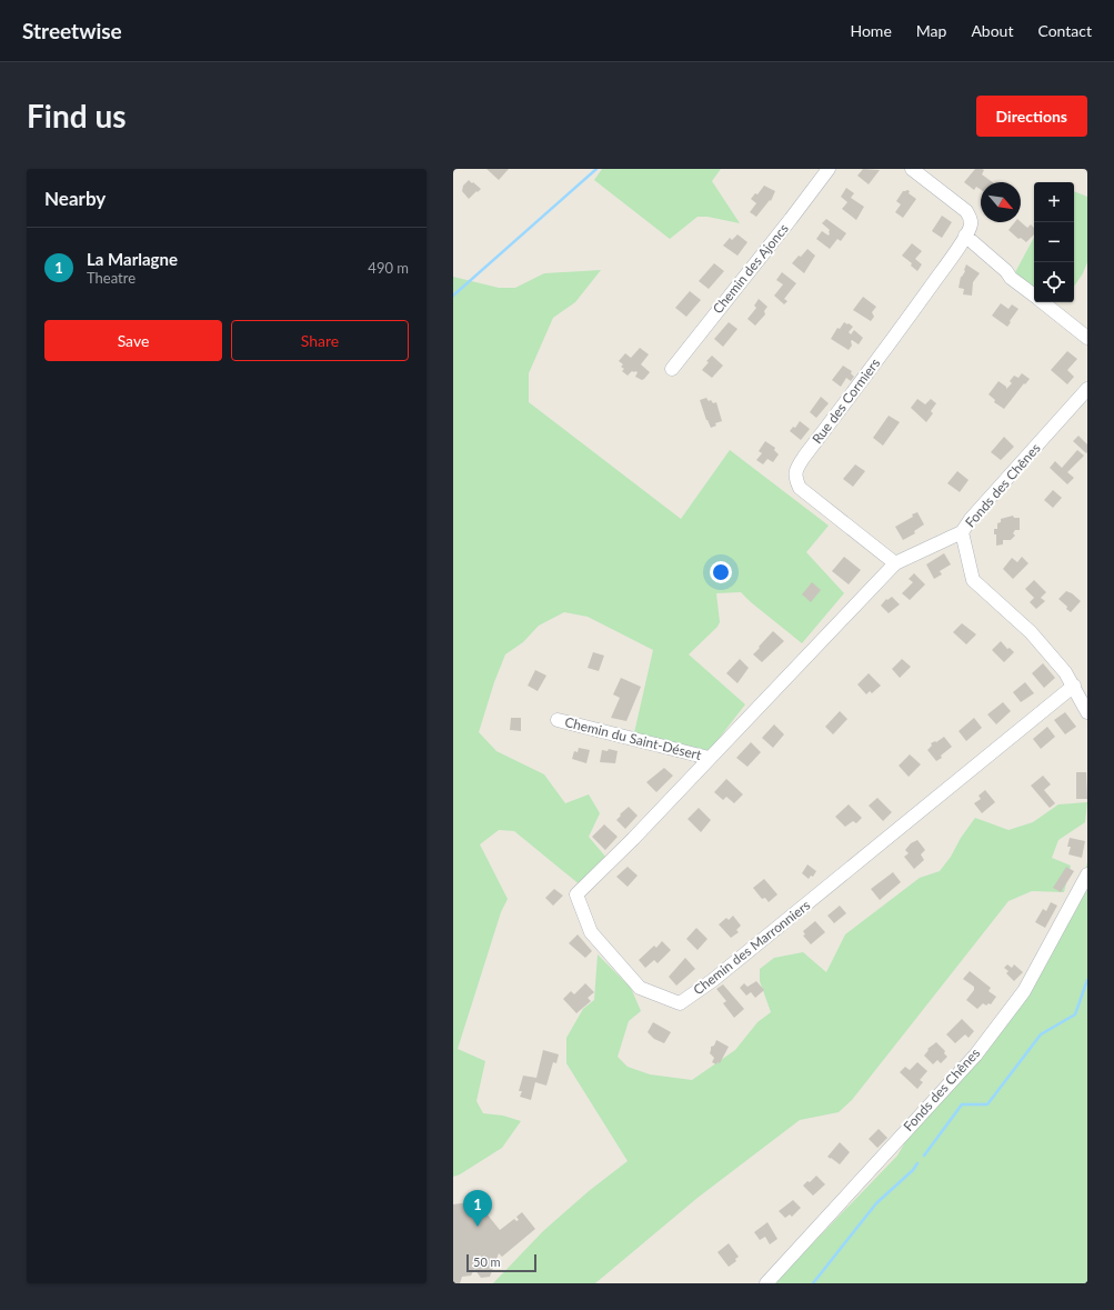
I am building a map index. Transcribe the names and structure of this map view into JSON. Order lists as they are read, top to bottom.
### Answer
{
  "streets": {
    "street": [
      "Chemin des Ajoncs",
      "Rue des Cormiers",
      "Fonds des Chênes",
      "Chemin du Saint-Désert",
      "Chemin des Marronniers"
    ]
  },
  "crossings": [
    ["Rue des Cormiers", "Chemin des Marronniers"],
    ["Fonds des Chênes", "Chemin des Marronniers"],
    ["Chemin du Saint-Désert", "Chemin des Marronniers"]
  ],
  "scale_bar": "50 m",
  "north": "bottom right",
  "page": {
    "header": "Streetwise",
    "nav": [
      "Home",
      "Map",
      "About",
      "Contact"
    ],
    "buttons": [
      "Directions",
      ["Save", "Share"]
    ],
    "title": "Find us",
    "heading": "Nearby",
    "map_buttons": ["+", "−"],
    "list": [
      {
        "mark": "1",
        "name": "La Marlagne",
        "note": "Theatre",
        "value": "490 m"
      }
    ],
    "pins": "1",
    "scale": "50 m"
  }
}
